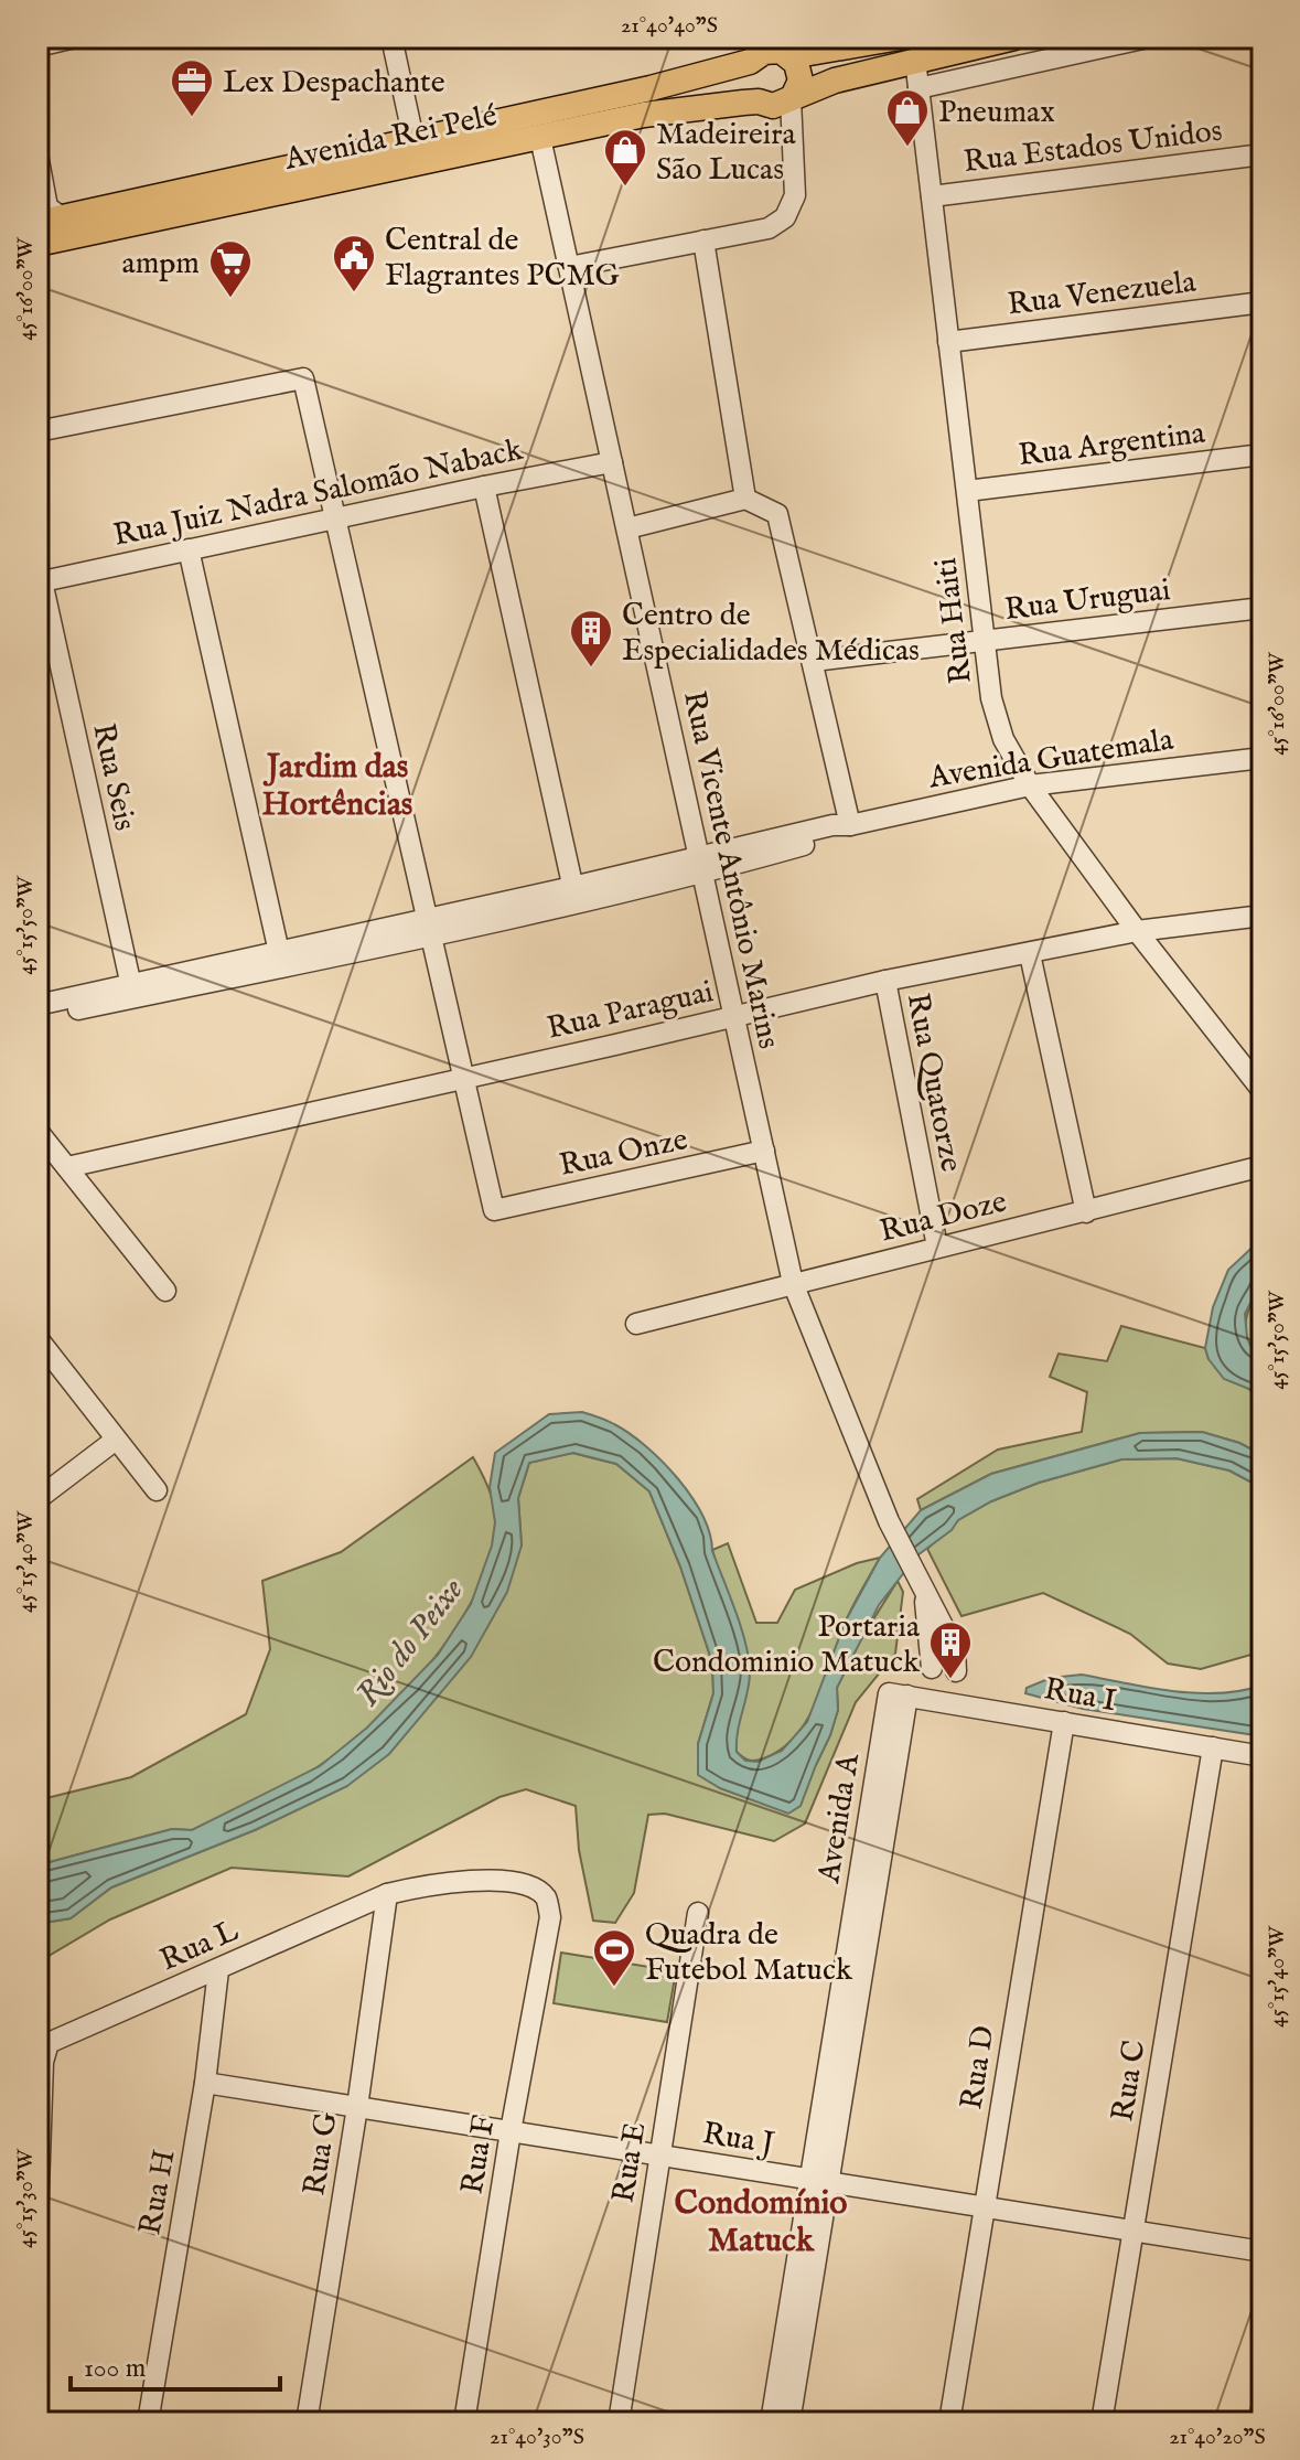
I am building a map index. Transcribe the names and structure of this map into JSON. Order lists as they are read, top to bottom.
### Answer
{
  "streets": {
    "main road": ["Avenida Rei Pelé"],
    "street": [
      "Rua Estados Unidos",
      "Rua Venezuela",
      "Rua Argentina",
      "Rua Juiz Nadra Salomão Naback",
      "Rua Uruguai",
      "Rua Haiti",
      "Avenida Guatemala",
      "Rua Seis",
      "Rua Vicente Antônio Marins",
      "Rua Paraguai",
      "Rua Quatorze",
      "Rua Onze",
      "Rua Doze",
      "Rua I",
      "Avenida A",
      "Rua L",
      "Rua D",
      "Rua C",
      "Rua J",
      "Rua G",
      "Rua F",
      "Rua E",
      "Rua H"
    ]
  },
  "crossings": [
    ["Avenida Rei Pelé", "Rua Haiti"],
    ["Avenida Rei Pelé", "Rua Vicente Antônio Marins"],
    ["Rua Estados Unidos", "Rua Haiti"],
    ["Rua Venezuela", "Rua Haiti"],
    ["Rua Argentina", "Rua Haiti"],
    ["Rua Juiz Nadra Salomão Naback", "Rua Seis"],
    ["Rua Juiz Nadra Salomão Naback", "Rua Vicente Antônio Marins"],
    ["Rua Uruguai", "Rua Haiti"],
    ["Rua Haiti", "Avenida Guatemala"],
    ["Rua Haiti", "Rua Paraguai"],
    ["Avenida Guatemala", "Rua Vicente Antônio Marins"],
    ["Rua Vicente Antônio Marins", "Rua Paraguai"],
    ["Rua Vicente Antônio Marins", "Rua Onze"],
    ["Rua Vicente Antônio Marins", "Rua Doze"],
    ["Rua Vicente Antônio Marins", "Rua I"],
    ["Rua Paraguai", "Rua Quatorze"],
    ["Rua Paraguai", "Rua Onze"],
    ["Rua Quatorze", "Rua Doze"],
    ["Rua I", "Avenida A"],
    ["Rua I", "Rua D"],
    ["Rua I", "Rua C"],
    ["Avenida A", "Rua J"],
    ["Rua L", "Rua G"],
    ["Rua L", "Rua F"],
    ["Rua L", "Rua H"],
    ["Rua D", "Rua J"],
    ["Rua C", "Rua J"],
    ["Rua J", "Rua G"],
    ["Rua J", "Rua F"],
    ["Rua J", "Rua E"],
    ["Rua J", "Rua H"]
  ],
  "districts": ["Jardim das Hortências", "Condomínio Matuck"],
  "water": ["Rio do Peixe"],
  "places": {
    "office": ["Lex Despachante"],
    "shop": ["Pneumax", "Madeireira São Lucas"],
    "public building": ["Central de Flagrantes PCMG"],
    "supermarket": ["ampm"],
    "building": ["Centro de Especialidades Médicas", "Portaria Condominio Matuck"],
    "sports": ["Quadra de Futebol Matuck"]
  },
  "scale_bar": "100 m",
  "coordinates": [
    "21°40'40\"S",
    "45°16'00\"W",
    "45°15'50\"W",
    "45°15'40\"W",
    "45°15'30\"W",
    "21°40'30\"S",
    "21°40'20\"S"
  ]
}
